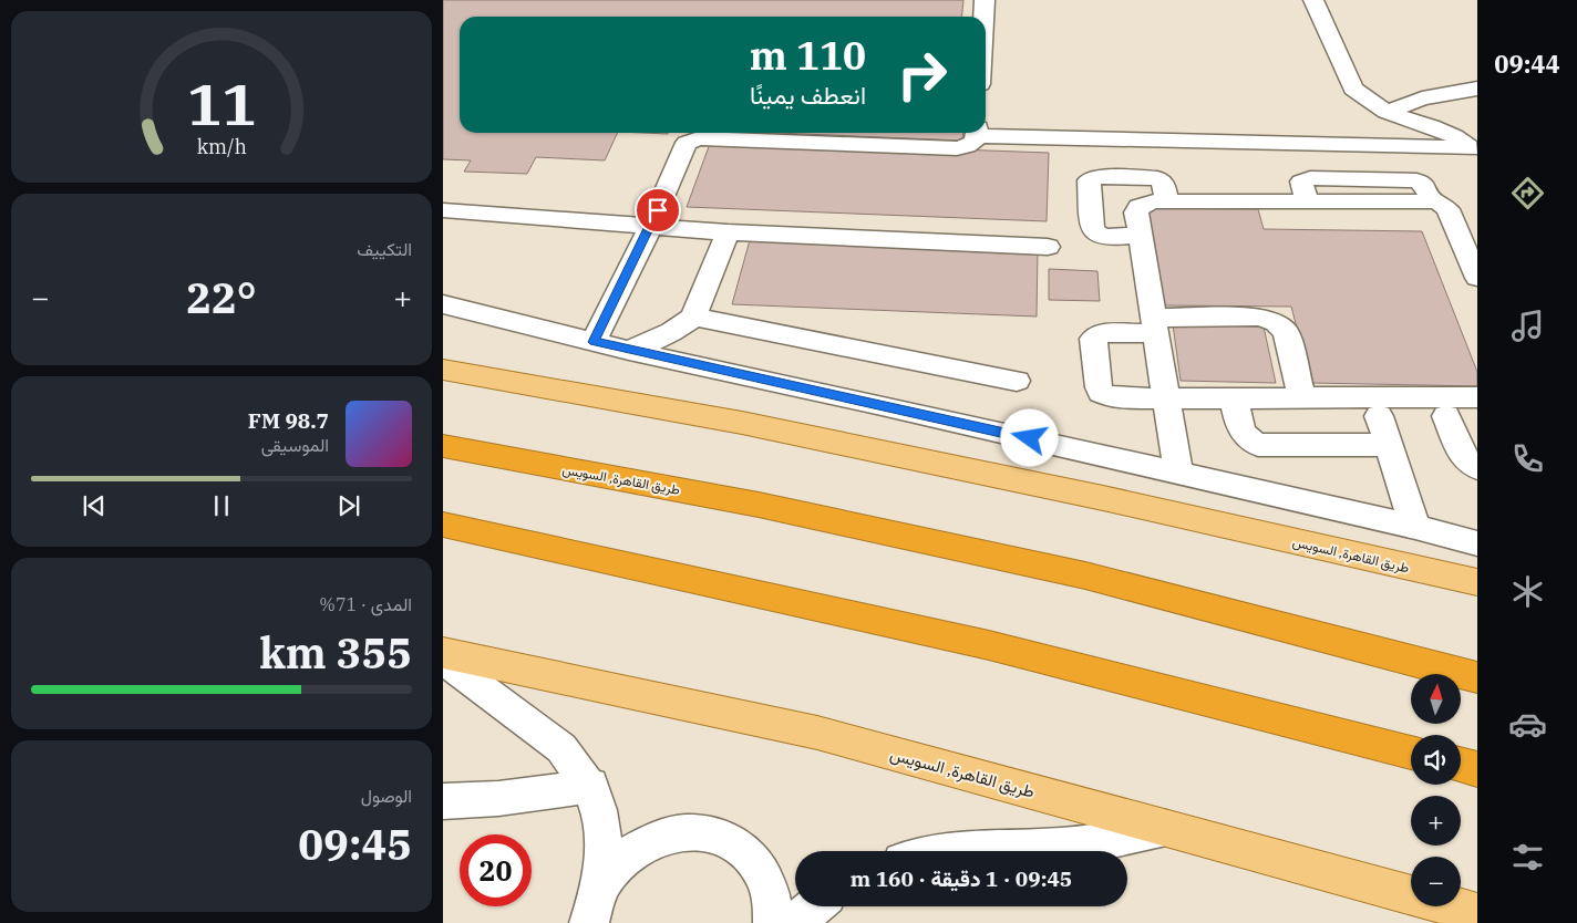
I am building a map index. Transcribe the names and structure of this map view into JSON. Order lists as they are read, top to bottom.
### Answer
{
  "streets": {
    "highway": ["طريق القاهرة, السويس"]
  },
  "north": "top",
  "page": {
    "tabs": "09:44",
    "turn": ["110 m", "انعطف يمينًا"],
    "tile": [
      "التكييف",
      ["المدى · 71%", "355 km"],
      ["الوصول", "09:45"]
    ],
    "heat": ["−", "22°", "+"],
    "song": ["98.7 FM", "الموسيقى"],
    "map_buttons": ["+", "−"],
    "limit": "20",
    "trip": "09:45 · 1 دقيقة · 160 m",
    "gauge": ["11", "km/h"]
  }
}
